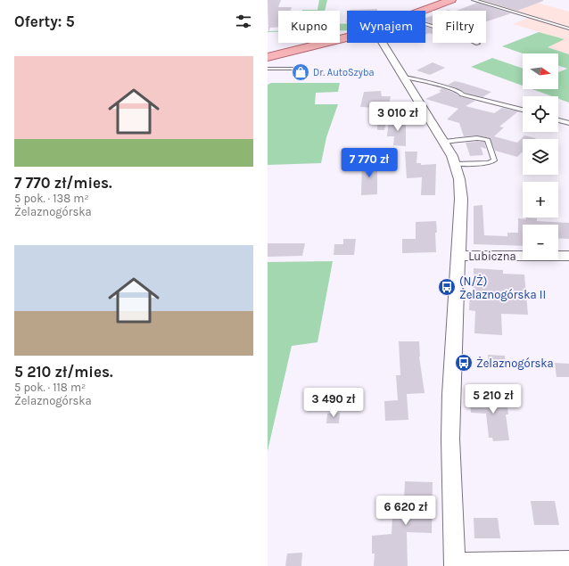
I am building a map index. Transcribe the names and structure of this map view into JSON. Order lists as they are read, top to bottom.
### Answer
{
  "streets": {
    "street": ["Lubiczna"]
  },
  "places": {
    "shop": ["Dr. AutoSzyba"],
    "bus stop": ["(N/Ż) Żelaznogórska II", "Żelaznogórska"]
  },
  "north": "right",
  "page": {
    "heading": "Oferty: 5",
    "chip": ["Kupno", "Wynajem", "Filtry"],
    "list": [
      {
        "name": "7 770 zł/mies.",
        "note": "5 pok. · 138 m² · Żelaznogórska"
      },
      {
        "name": "5 210 zł/mies.",
        "note": "5 pok. · 118 m² · Żelaznogórska"
      }
    ],
    "map_buttons": ["+", "−"],
    "price": [
      "3 010 zł",
      "7 770 zł",
      "5 210 zł",
      "3 490 zł",
      "6 620 zł"
    ]
  }
}
